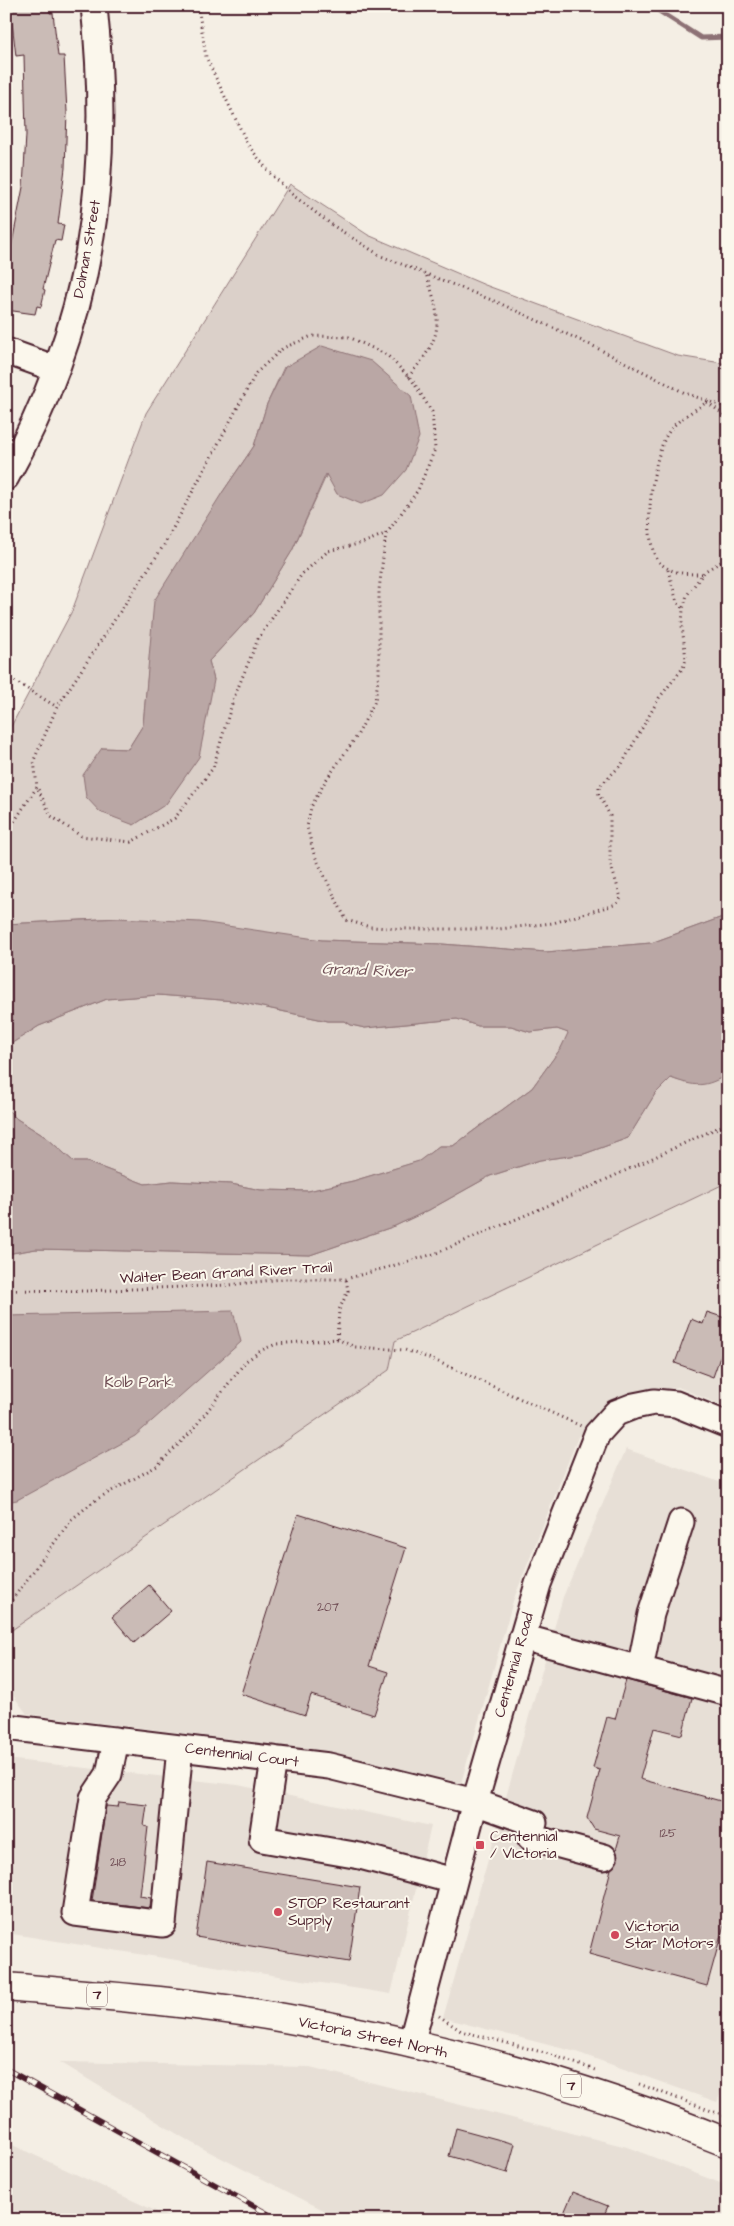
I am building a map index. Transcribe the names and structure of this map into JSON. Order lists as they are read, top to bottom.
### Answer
{
  "streets": {
    "main road": ["7", "Victoria Street North"],
    "street": ["Dolman Street", "Centennial Road", "Centennial Court"],
    "path": ["Walter Bean Grand River Trail"]
  },
  "crossings": [
    ["Centennial Road", "Centennial Court"],
    ["Centennial Road", "Victoria Street North"]
  ],
  "water": ["Grand River"],
  "parks": ["Kolb Park"],
  "places": {
    "transit": ["Centennial / VIctoria"],
    "other": ["STOP Restaurant Supply", "Victoria Star Motors"]
  },
  "house_numbers": ["207", "125", "218"]
}
